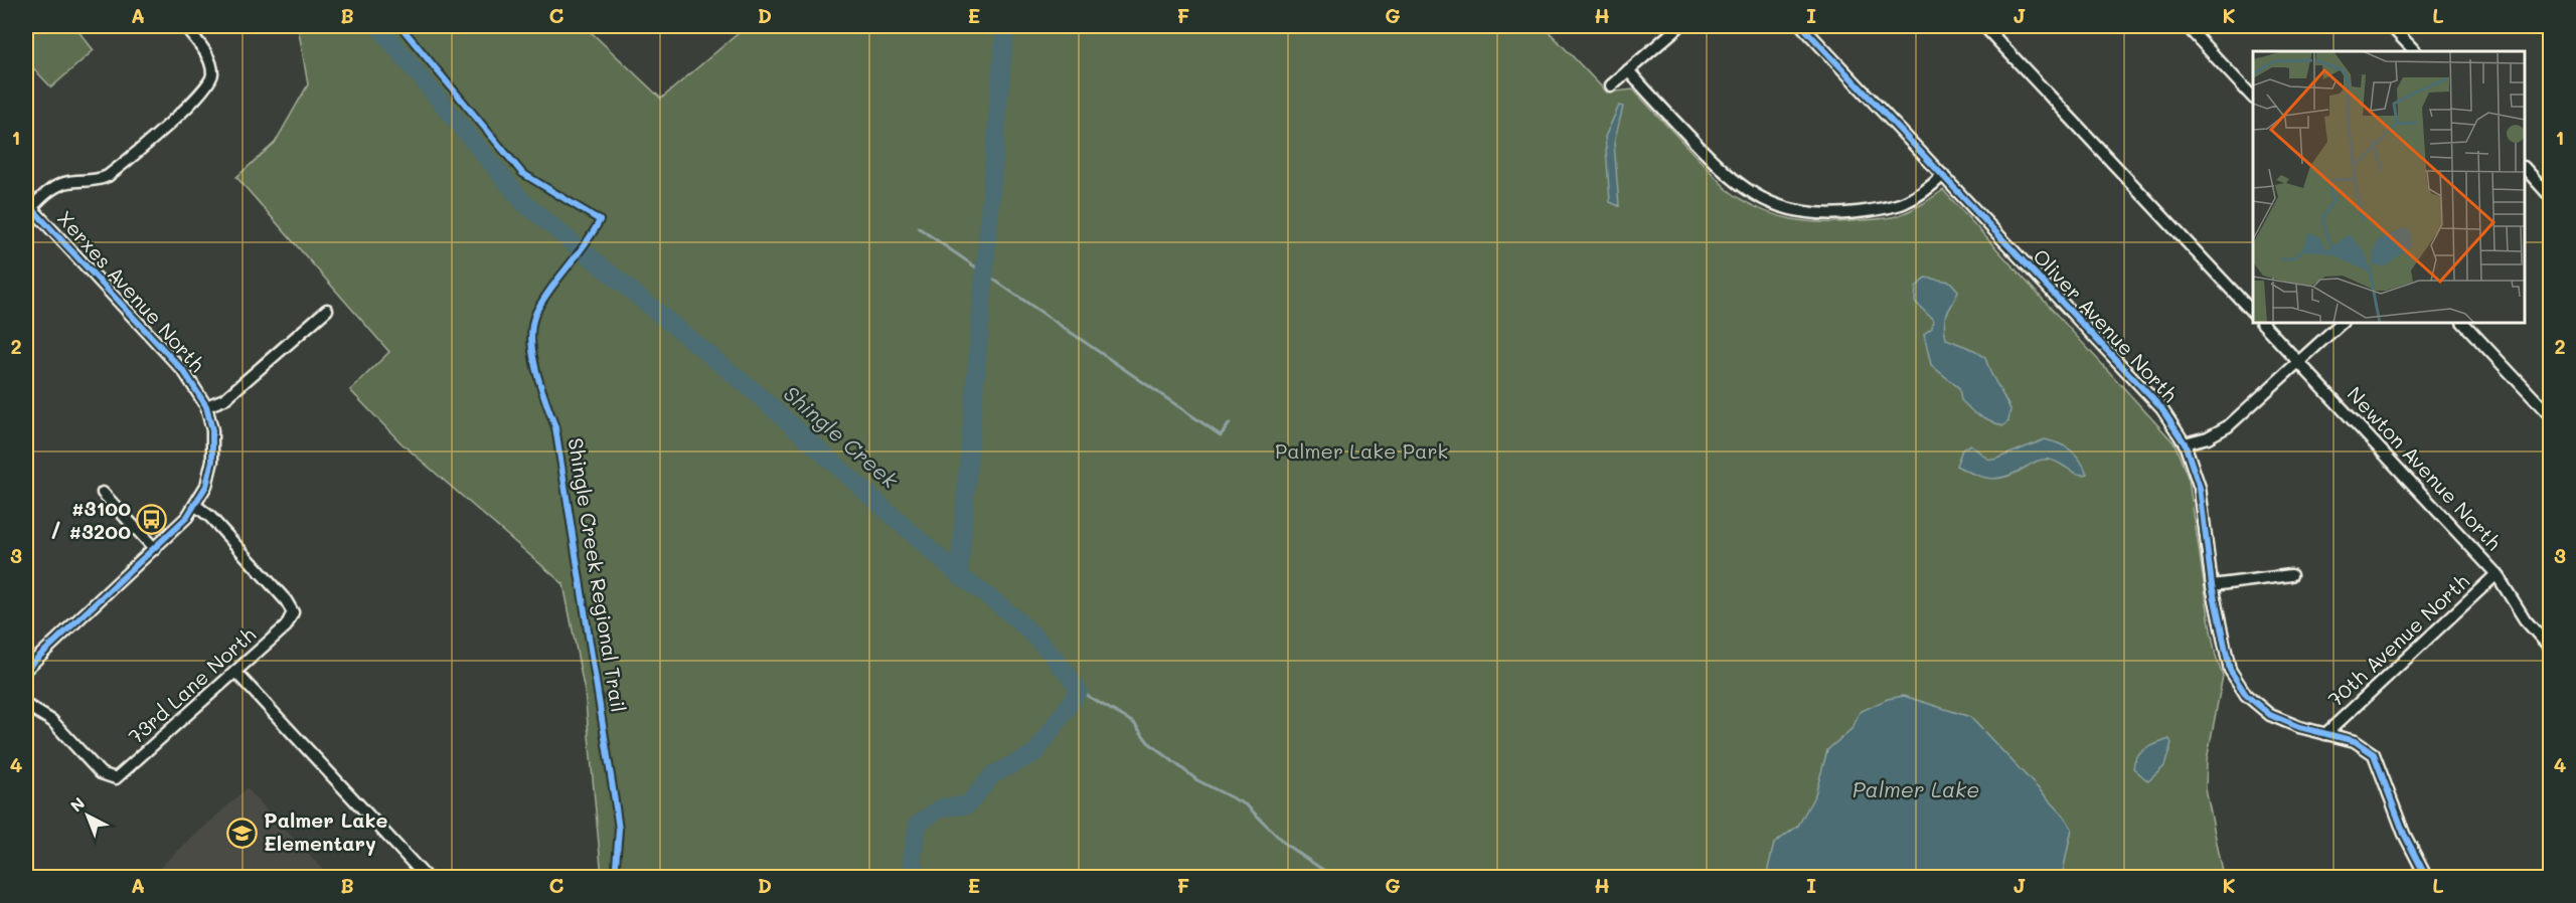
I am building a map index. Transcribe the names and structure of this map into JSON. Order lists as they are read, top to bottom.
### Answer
{
  "streets": {
    "street": [
      "Xerxes Avenue North",
      "Oliver Avenue North",
      "Newton Avenue North",
      "70th Avenue North",
      "73rd Lane North"
    ],
    "cycle path": ["Shingle Creek Regional Trail"]
  },
  "crossings": [
    ["Oliver Avenue North", "70th Avenue North"],
    ["Newton Avenue North", "70th Avenue North"]
  ],
  "water": ["Shingle Creek", "Palmer Lake"],
  "parks": ["Palmer Lake Park"],
  "places": {
    "bus stop": ["#3100 / #3200"],
    "school or university": ["Palmer Lake Elementary"]
  },
  "north": "top left",
  "grid": {
    "columns": [
      "A",
      "B",
      "C",
      "D",
      "E",
      "F",
      "G",
      "H",
      "I",
      "J",
      "K",
      "L"
    ],
    "rows": [
      "1",
      "2",
      "3",
      "4"
    ]
  }
}
